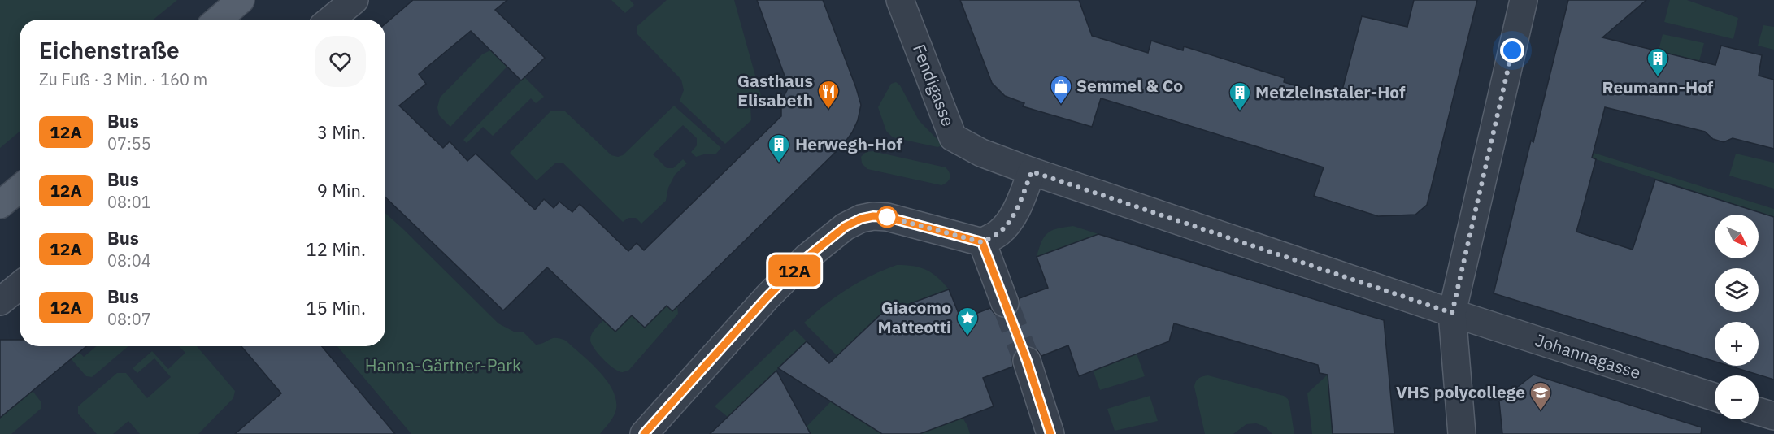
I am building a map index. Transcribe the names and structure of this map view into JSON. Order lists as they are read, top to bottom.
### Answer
{
  "streets": {
    "street": ["Fendigasse", "Johannagasse"]
  },
  "crossings": [
    ["Fendigasse", "Johannagasse"]
  ],
  "parks": ["Hanna-Gärtner-Park"],
  "places": {
    "building": ["Reumann-Hof", "Metzleinstaler-Hof", "Herwegh-Hof"],
    "shop": ["Semmel & Co"],
    "restaurant": ["Gasthaus Elisabeth"],
    "place": ["Giacomo Matteotti"],
    "school or university": ["VHS polycollege"]
  },
  "lines": ["bus line 12A"],
  "north": "bottom right",
  "page": {
    "on_map": "12A",
    "heading": ["Eichenstraße", "Zu Fuß · 3 Min. · 160 m"],
    "list": [
      {
        "mark": "12A",
        "name": "Bus",
        "note": "07:55",
        "value": "3 Min."
      },
      {
        "mark": "12A",
        "name": "Bus",
        "note": "08:01",
        "value": "9 Min."
      },
      {
        "mark": "12A",
        "name": "Bus",
        "note": "08:04",
        "value": "12 Min."
      },
      {
        "mark": "12A",
        "name": "Bus",
        "note": "08:07",
        "value": "15 Min."
      }
    ],
    "map_buttons": ["+", "−"]
  }
}
